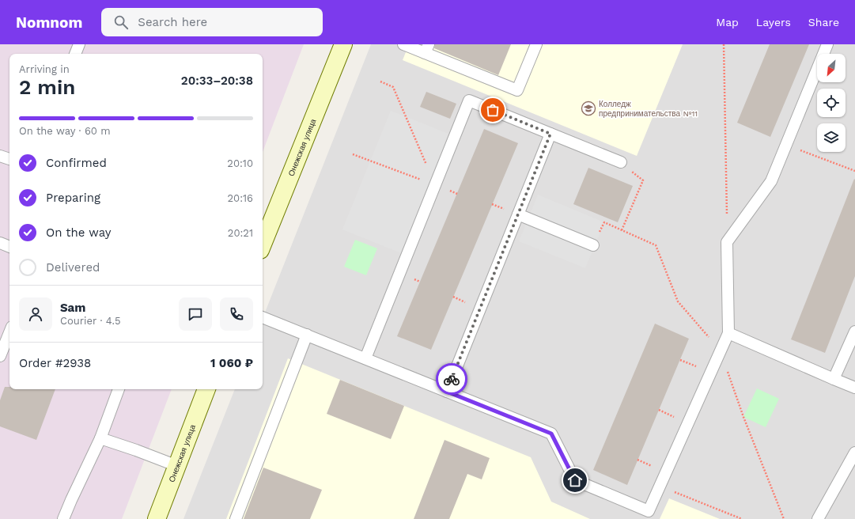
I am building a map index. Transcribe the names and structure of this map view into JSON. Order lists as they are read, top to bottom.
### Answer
{
  "streets": {
    "main road": ["Онежская улица"]
  },
  "places": {
    "school or university": ["Колледж предпринимательства №11"]
  },
  "north": "bottom left",
  "page": {
    "header": "Nomnom",
    "search": "Search here",
    "nav": ["Map", "Layers", "Share"],
    "heading": ["2 min", "Arriving in", "20:33–20:38"],
    "panel": [
      "Sam",
      "Courier · 4.5",
      "Order #2938",
      "1 060 ₽"
    ],
    "bar": "On the way · 60 m",
    "list": [
      ["Confirmed", "20:10"],
      ["Preparing", "20:16"],
      ["On the way", "20:21"],
      "Delivered"
    ]
  }
}
